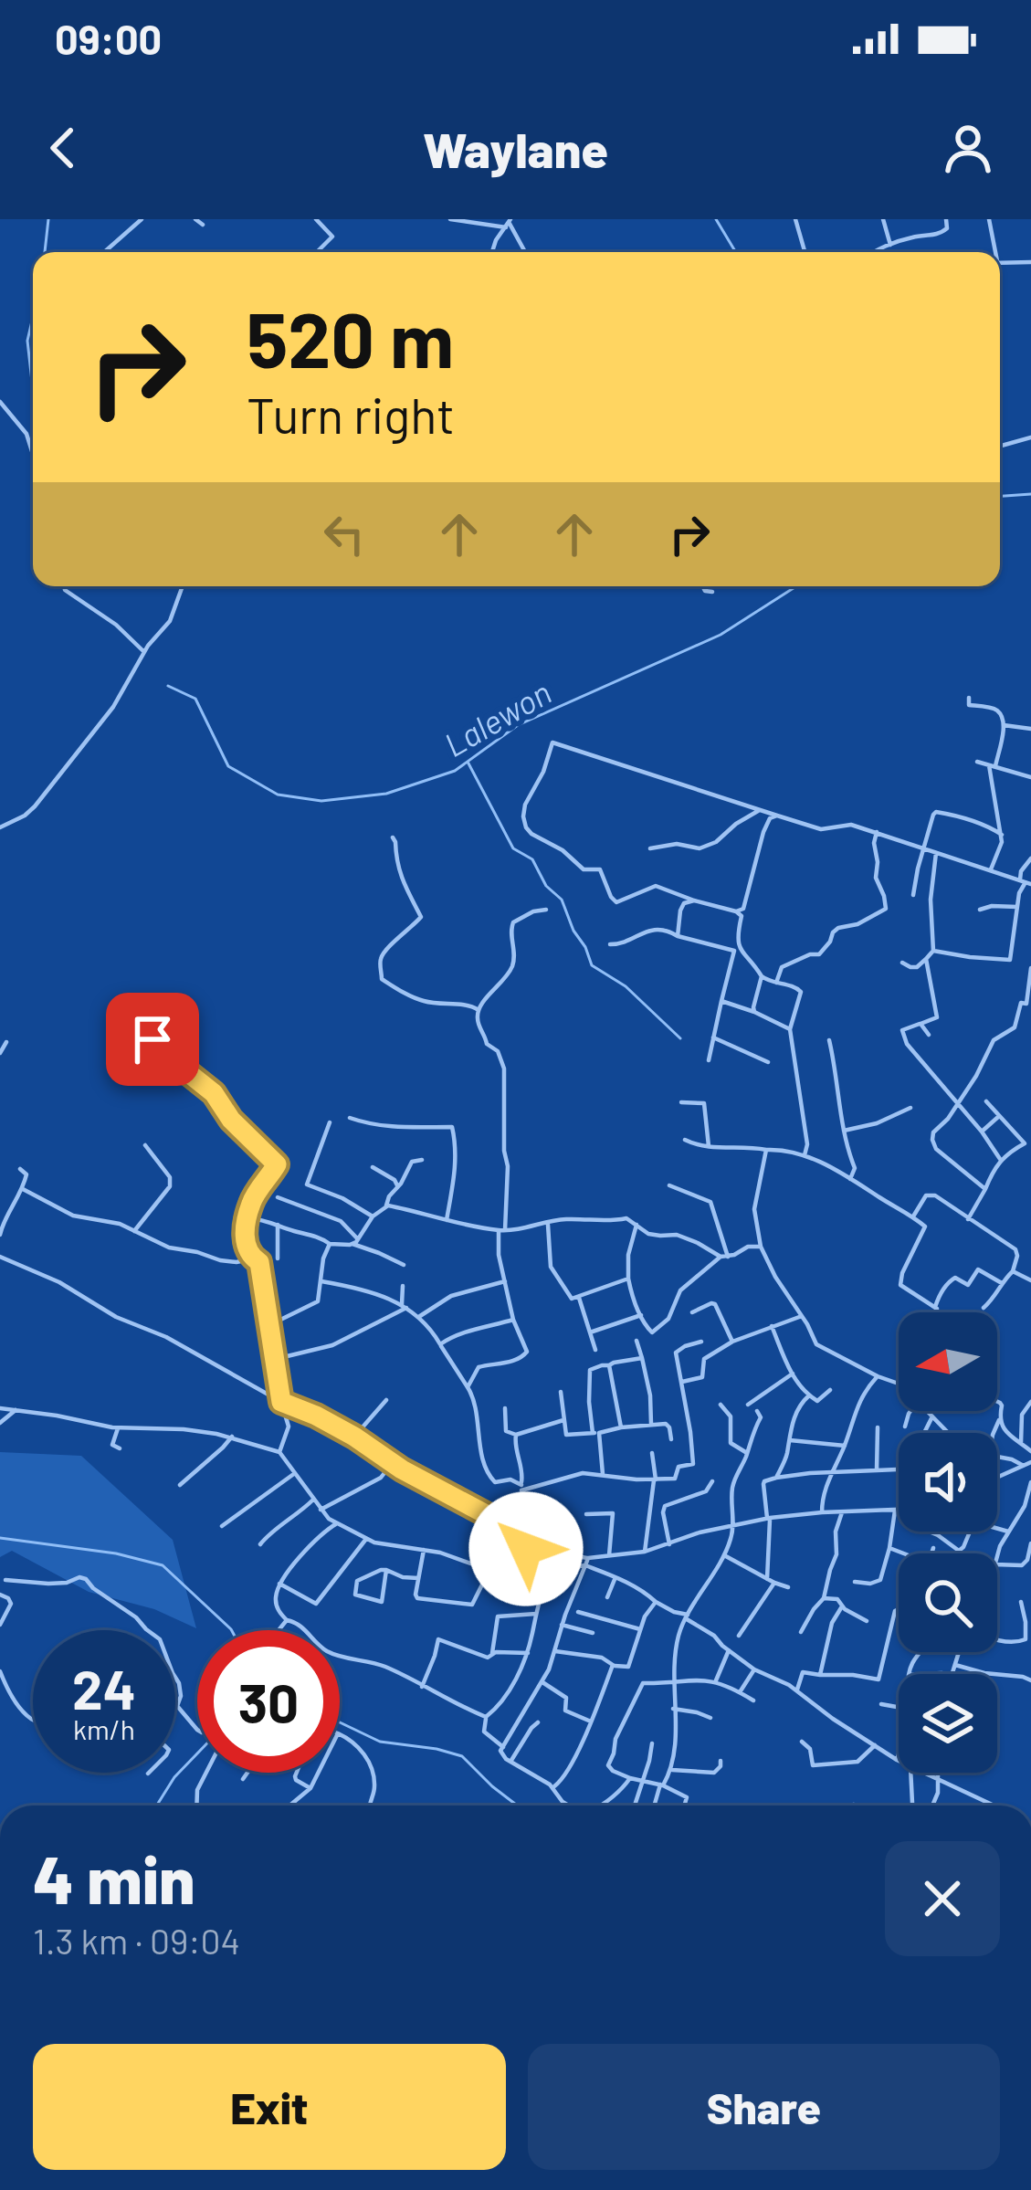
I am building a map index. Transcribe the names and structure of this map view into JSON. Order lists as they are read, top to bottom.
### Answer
{
  "water": ["Lalewon"],
  "north": "left",
  "page": {
    "status": "09:00",
    "header": "Waylane",
    "turn": ["520 m", "Turn right"],
    "speed": "24 km/h",
    "limit": "30",
    "heading": ["4 min", "1.3 km · 09:04"],
    "buttons": ["Exit", "Share"]
  }
}
